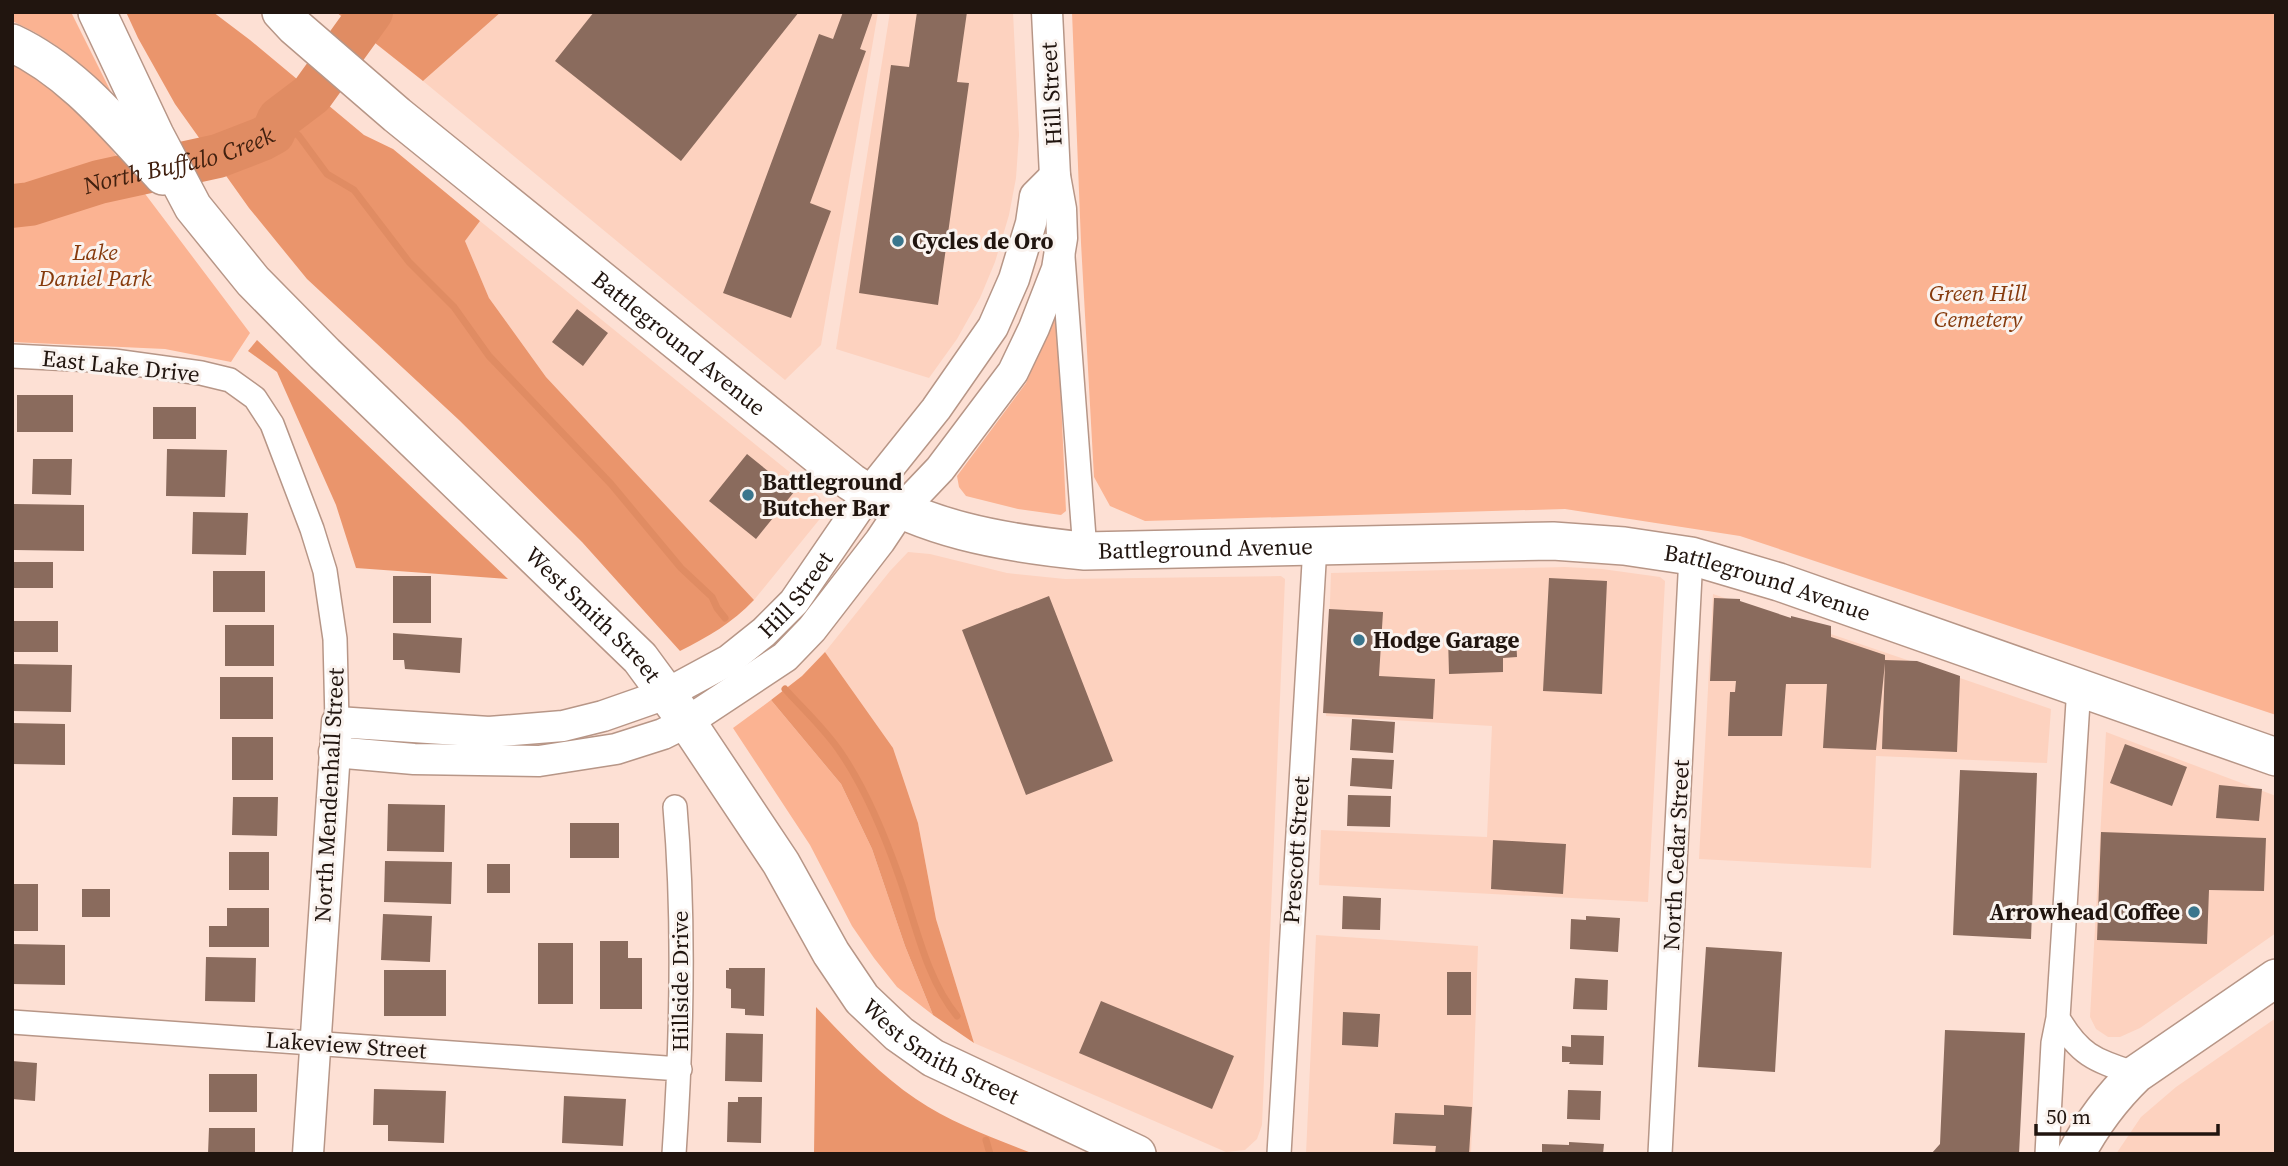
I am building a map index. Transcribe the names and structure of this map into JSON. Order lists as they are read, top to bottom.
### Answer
{
  "streets": {
    "main road": ["Battleground Avenue", "West Smith Street"],
    "street": [
      "Hill Street",
      "East Lake Drive",
      "North Mendenhall Street",
      "Prescott Street",
      "North Cedar Street",
      "Hillside Drive",
      "Lakeview Street"
    ]
  },
  "crossings": [
    ["Hill Street", "Battleground Avenue"],
    ["Hill Street", "West Smith Street"],
    ["Hill Street", "North Mendenhall Street"],
    ["Battleground Avenue", "Prescott Street"],
    ["Battleground Avenue", "North Cedar Street"],
    ["East Lake Drive", "North Mendenhall Street"],
    ["North Mendenhall Street", "Lakeview Street"],
    ["Hillside Drive", "Lakeview Street"]
  ],
  "water": ["North Buffalo Creek"],
  "parks": ["Lake Daniel Park", "Green Hill Cemetery"],
  "places": [
    "Cycles de Oro",
    "Battleground Butcher Bar",
    "Hodge Garage",
    "Arrowhead Coffee"
  ],
  "scale_bar": "50 m"
}
